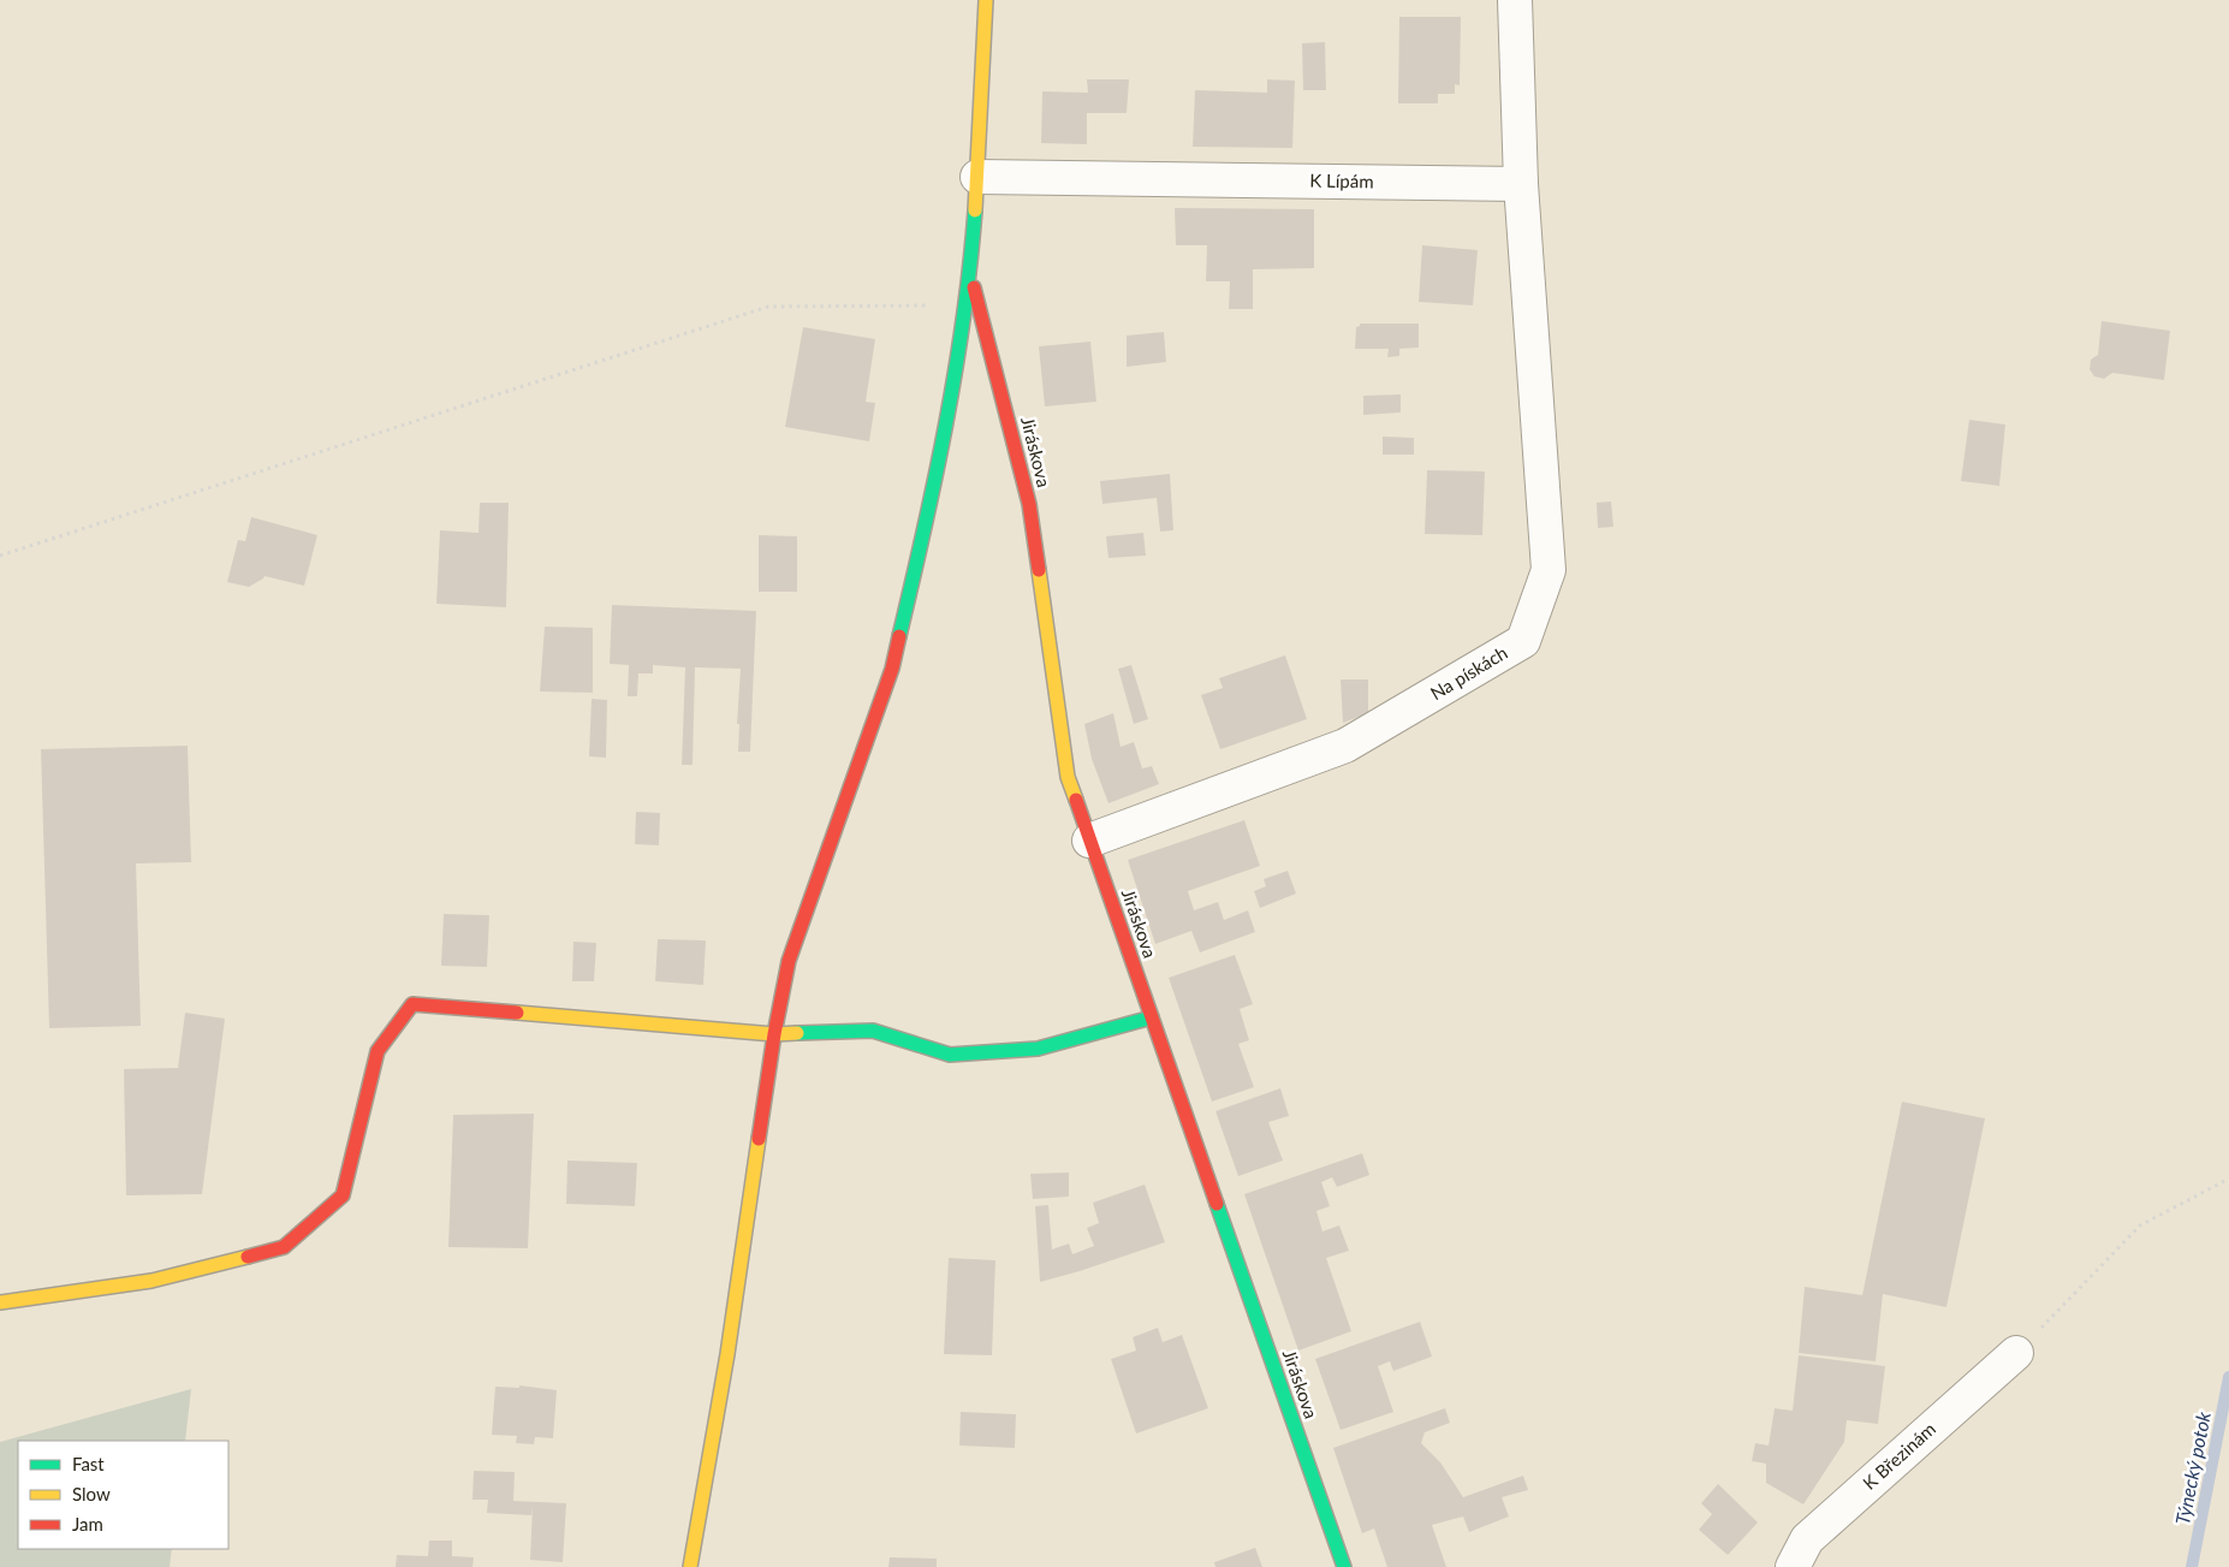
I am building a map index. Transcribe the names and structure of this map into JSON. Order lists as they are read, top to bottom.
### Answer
{
  "streets": {
    "street": [
      "K Lípám",
      "Jiráskova",
      "Na pískách",
      "K Březinám"
    ]
  },
  "crossings": [
    ["K Lípám", "Na pískách"],
    ["Jiráskova", "Na pískách"]
  ],
  "water": ["Týnecký potok"],
  "legend": ["Fast", "Slow", "Jam"]
}
